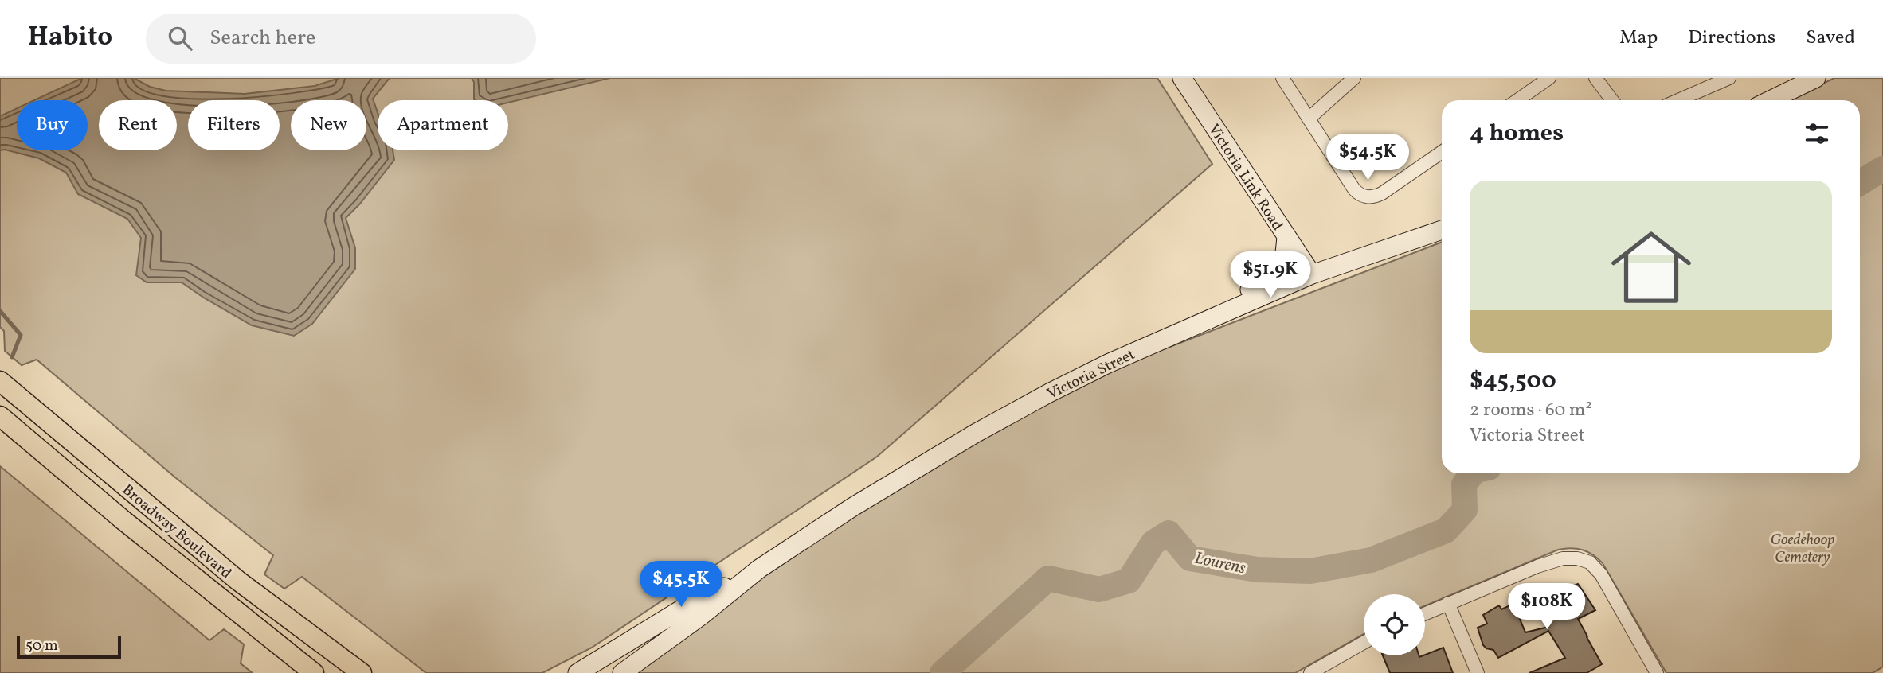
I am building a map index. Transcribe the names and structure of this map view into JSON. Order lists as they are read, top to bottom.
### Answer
{
  "streets": {
    "main road": ["Victoria Link Road", "Victoria Street", "Broadway Boulevard"]
  },
  "crossings": [
    ["Victoria Link Road", "Victoria Street"]
  ],
  "water": ["Lourens"],
  "parks": ["Goedehoop Cemetery"],
  "scale_bar": "50 m",
  "page": {
    "header": "Habito",
    "search": "Search here",
    "nav": ["Map", "Directions", "Saved"],
    "chip": [
      "Buy",
      "Rent",
      "Filters",
      "New",
      "Apartment"
    ],
    "heading": "4 homes",
    "price": [
      "$54.5K",
      "$51.9K",
      "$45.5K",
      "$108K"
    ],
    "list": [
      {
        "name": "$45,500",
        "note": "2 rooms · 60 m² · Victoria Street"
      }
    ],
    "scale": "50 m"
  }
}
